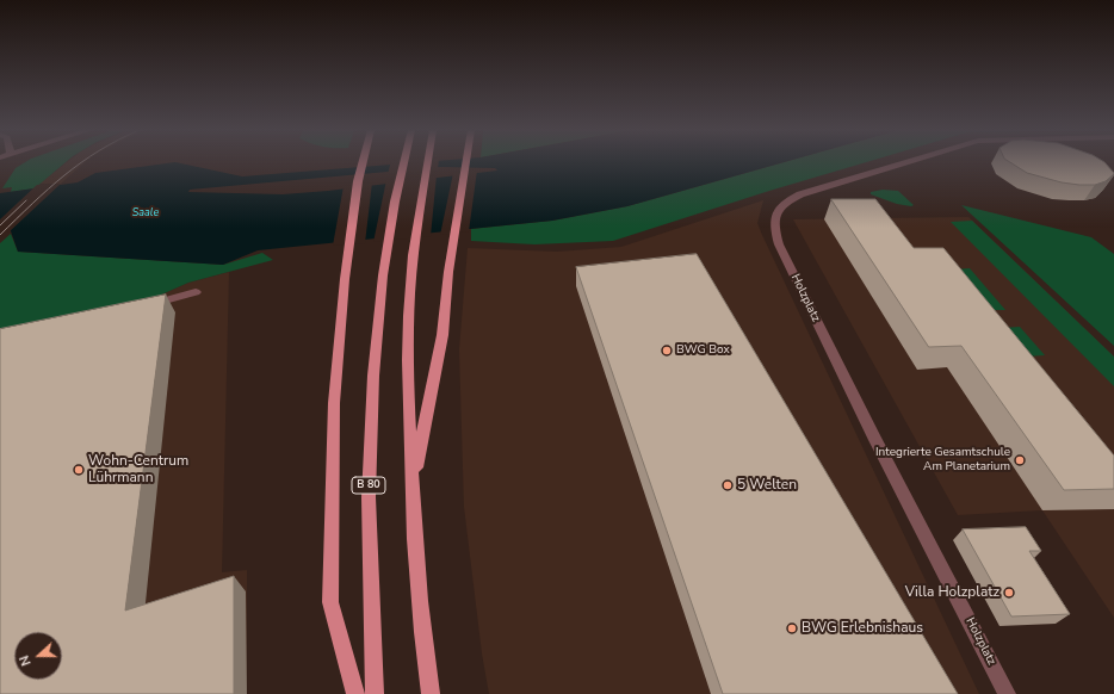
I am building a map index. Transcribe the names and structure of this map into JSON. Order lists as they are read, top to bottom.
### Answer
{
  "streets": {
    "main road": ["B 80"],
    "street": ["Holzplatz"]
  },
  "water": ["Saale"],
  "places": [
    "BWG Box",
    "Integrierte Gesamtschule Am Planetarium",
    "Wohn-Centrum Lührmann",
    "5 Welten",
    "Villa Holzplatz",
    "BWG Erlebnishaus"
  ],
  "north": "left"
}
